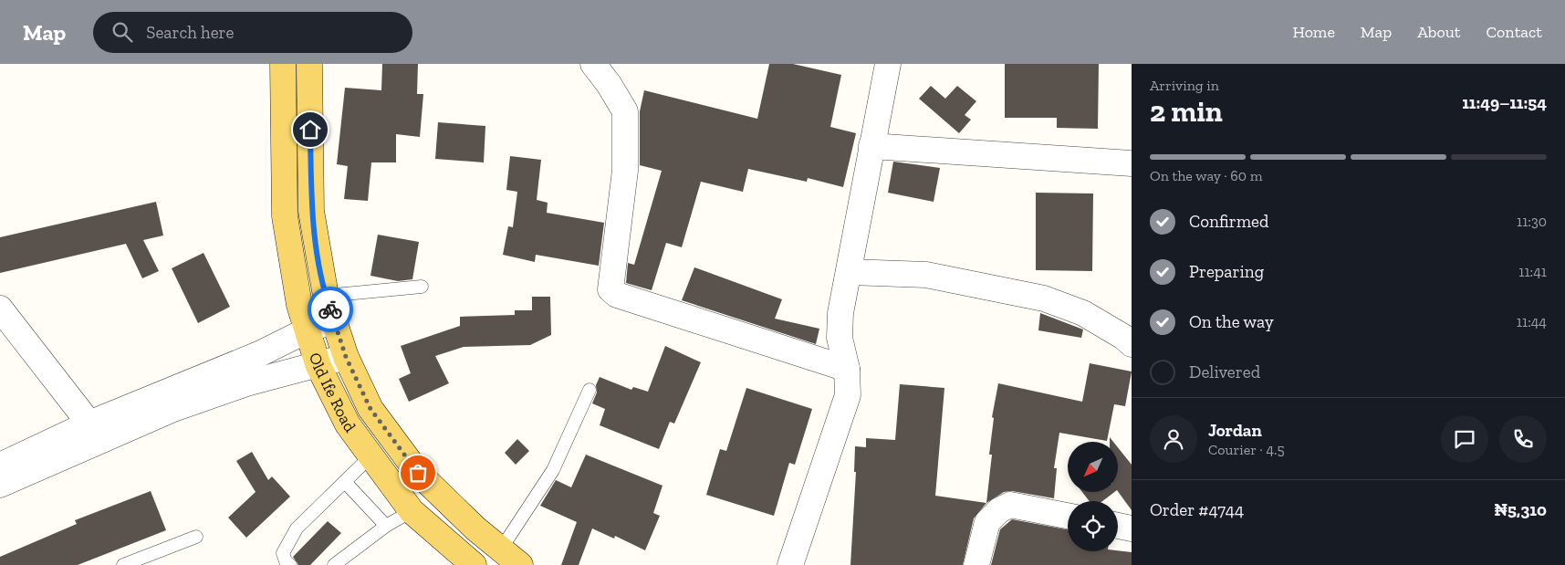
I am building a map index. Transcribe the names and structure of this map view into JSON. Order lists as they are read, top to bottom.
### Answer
{
  "streets": {
    "main road": ["Old Ife Road"]
  },
  "north": "bottom left",
  "page": {
    "header": "Map",
    "search": "Search here",
    "nav": [
      "Home",
      "Map",
      "About",
      "Contact"
    ],
    "heading": ["2 min", "Arriving in", "11:49–11:54"],
    "panel": [
      "Jordan",
      "Courier · 4.5",
      "Order #4744",
      "₦5,310"
    ],
    "bar": "On the way · 60 m",
    "list": [
      ["Confirmed", "11:30"],
      ["Preparing", "11:41"],
      ["On the way", "11:44"],
      "Delivered"
    ]
  }
}
